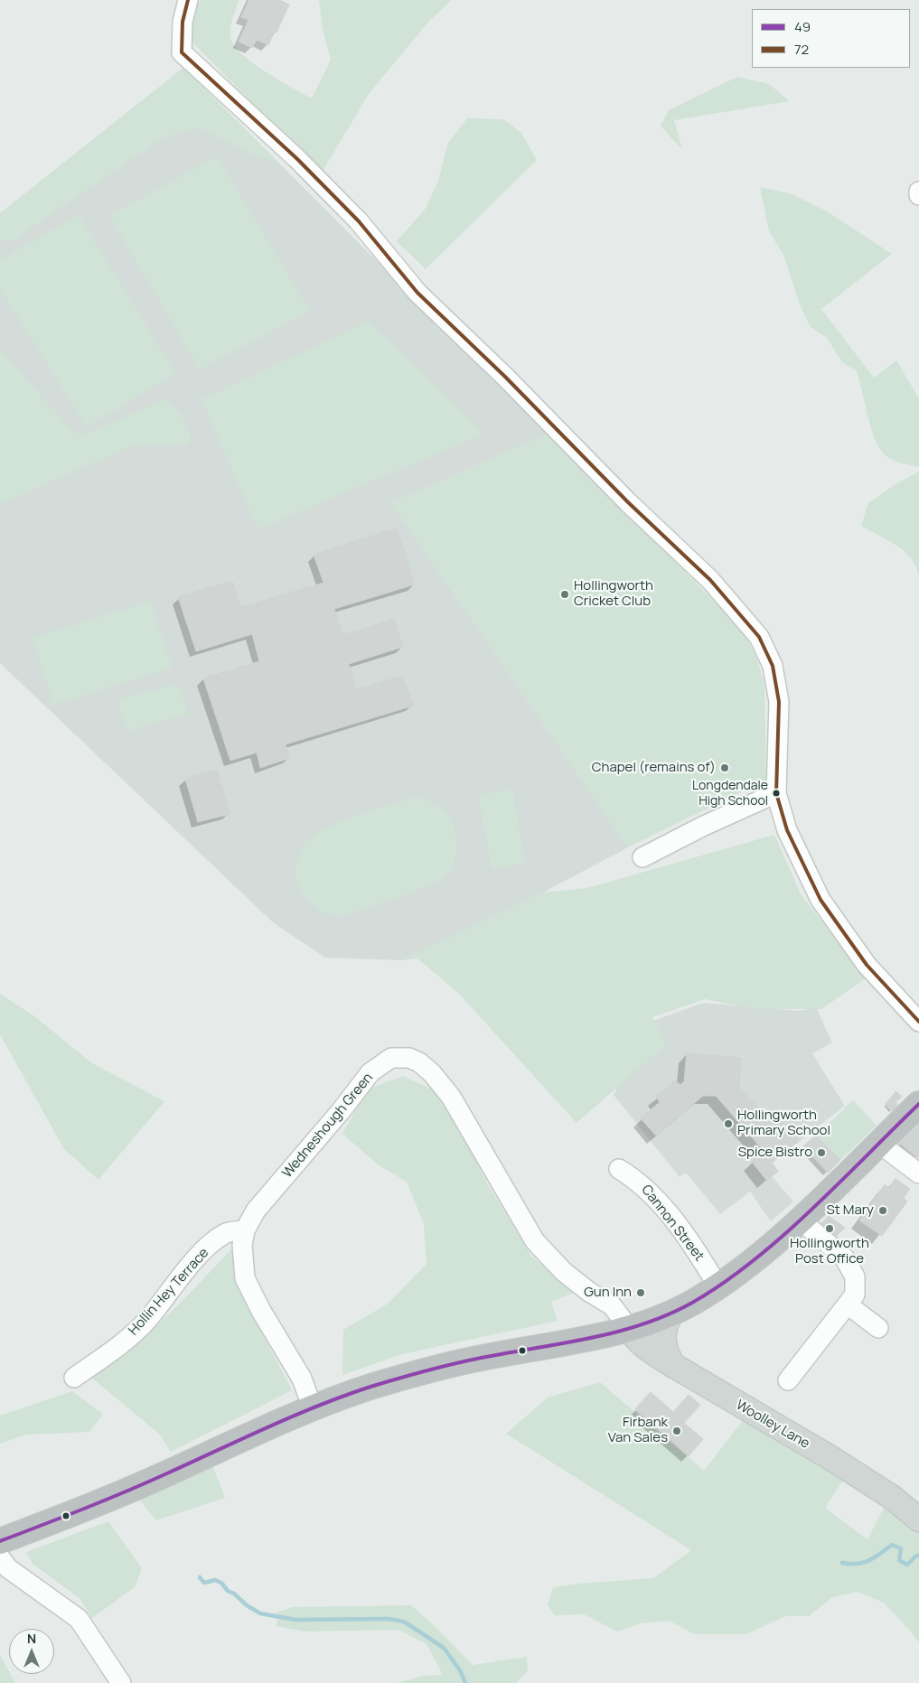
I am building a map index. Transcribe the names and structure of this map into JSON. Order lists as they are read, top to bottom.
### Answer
{
  "streets": {
    "main road": ["Woolley Lane"],
    "street": ["Wedneshough Green", "Cannon Street", "Hollin Hey Terrace"]
  },
  "crossings": [
    ["Wedneshough Green", "Hollin Hey Terrace"],
    ["Wedneshough Green", "Woolley Lane"]
  ],
  "places": [
    "Hollingworth Cricket Club",
    "Chapel (remains of)",
    "Longdendale High School",
    "Hollingworth Primary School",
    "Spice Bistro",
    "St Mary",
    "Hollingworth Post Office",
    "Gun Inn",
    "Firbank Van Sales"
  ],
  "lines": ["transit line 72", "transit line 49"],
  "legend": ["49", "72"],
  "north": "top"
}
